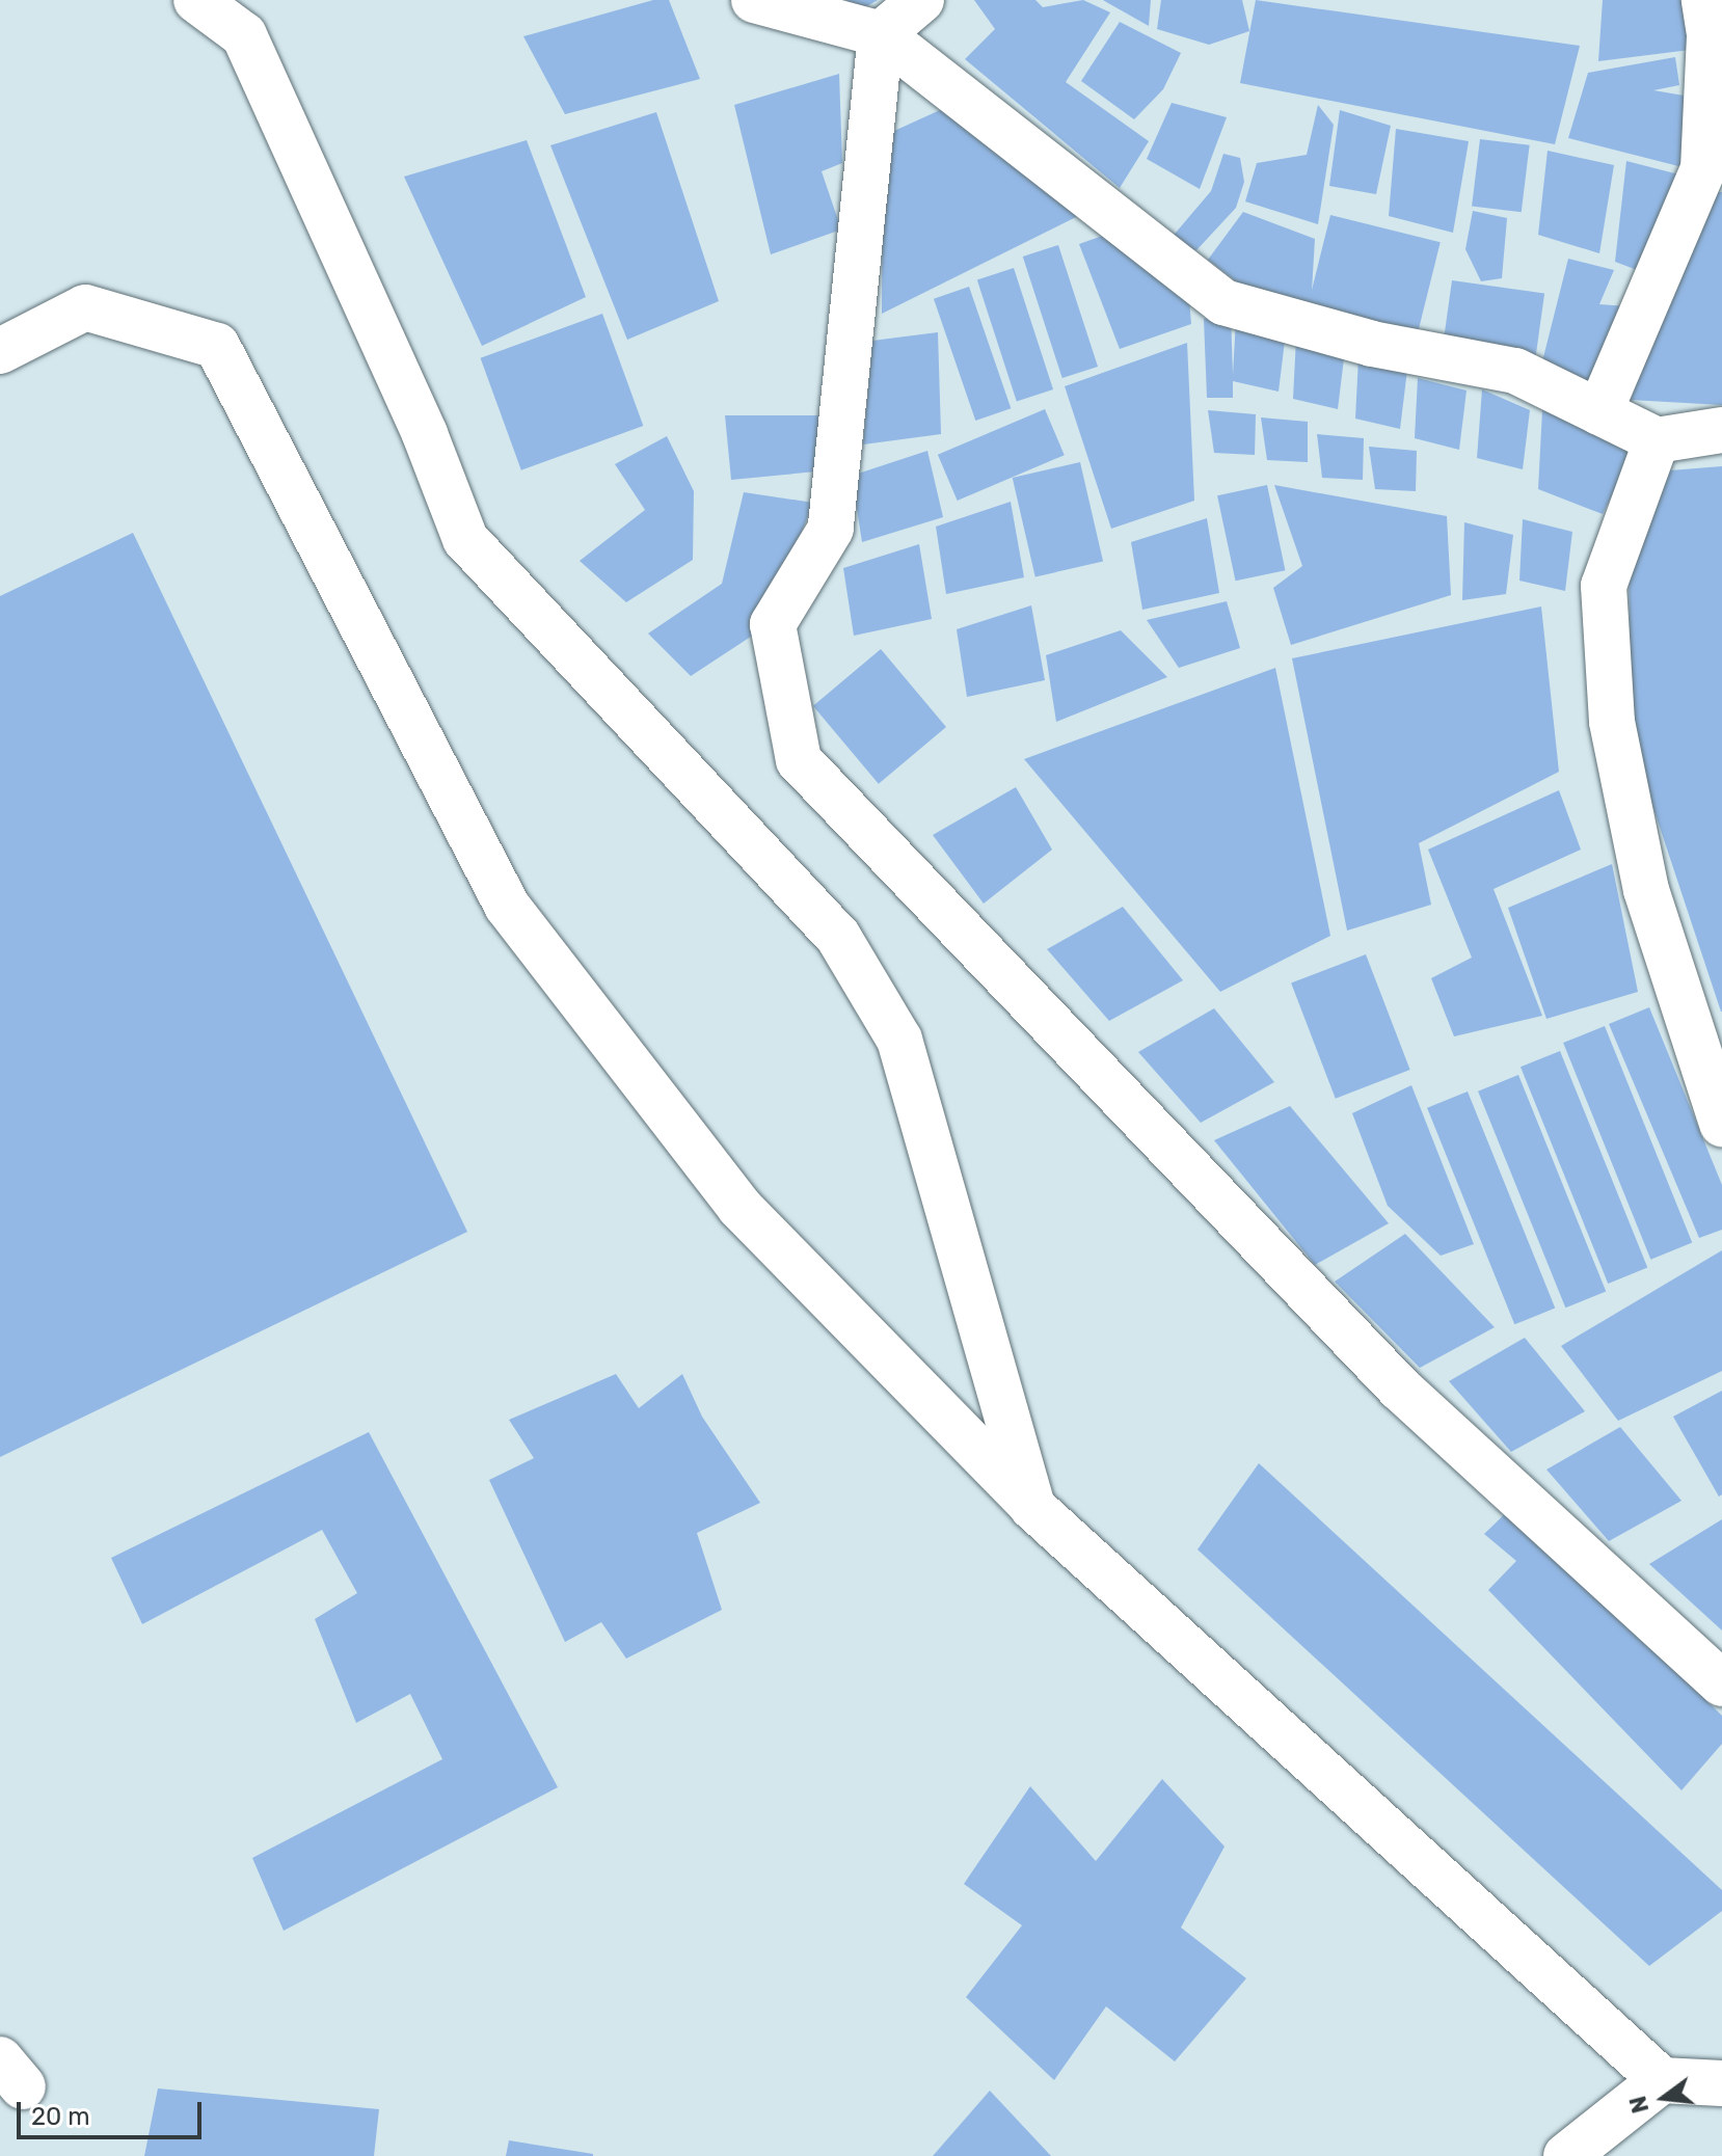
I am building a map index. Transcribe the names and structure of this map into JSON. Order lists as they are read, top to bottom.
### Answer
{
  "scale_bar": "20 m",
  "north": "left"
}
